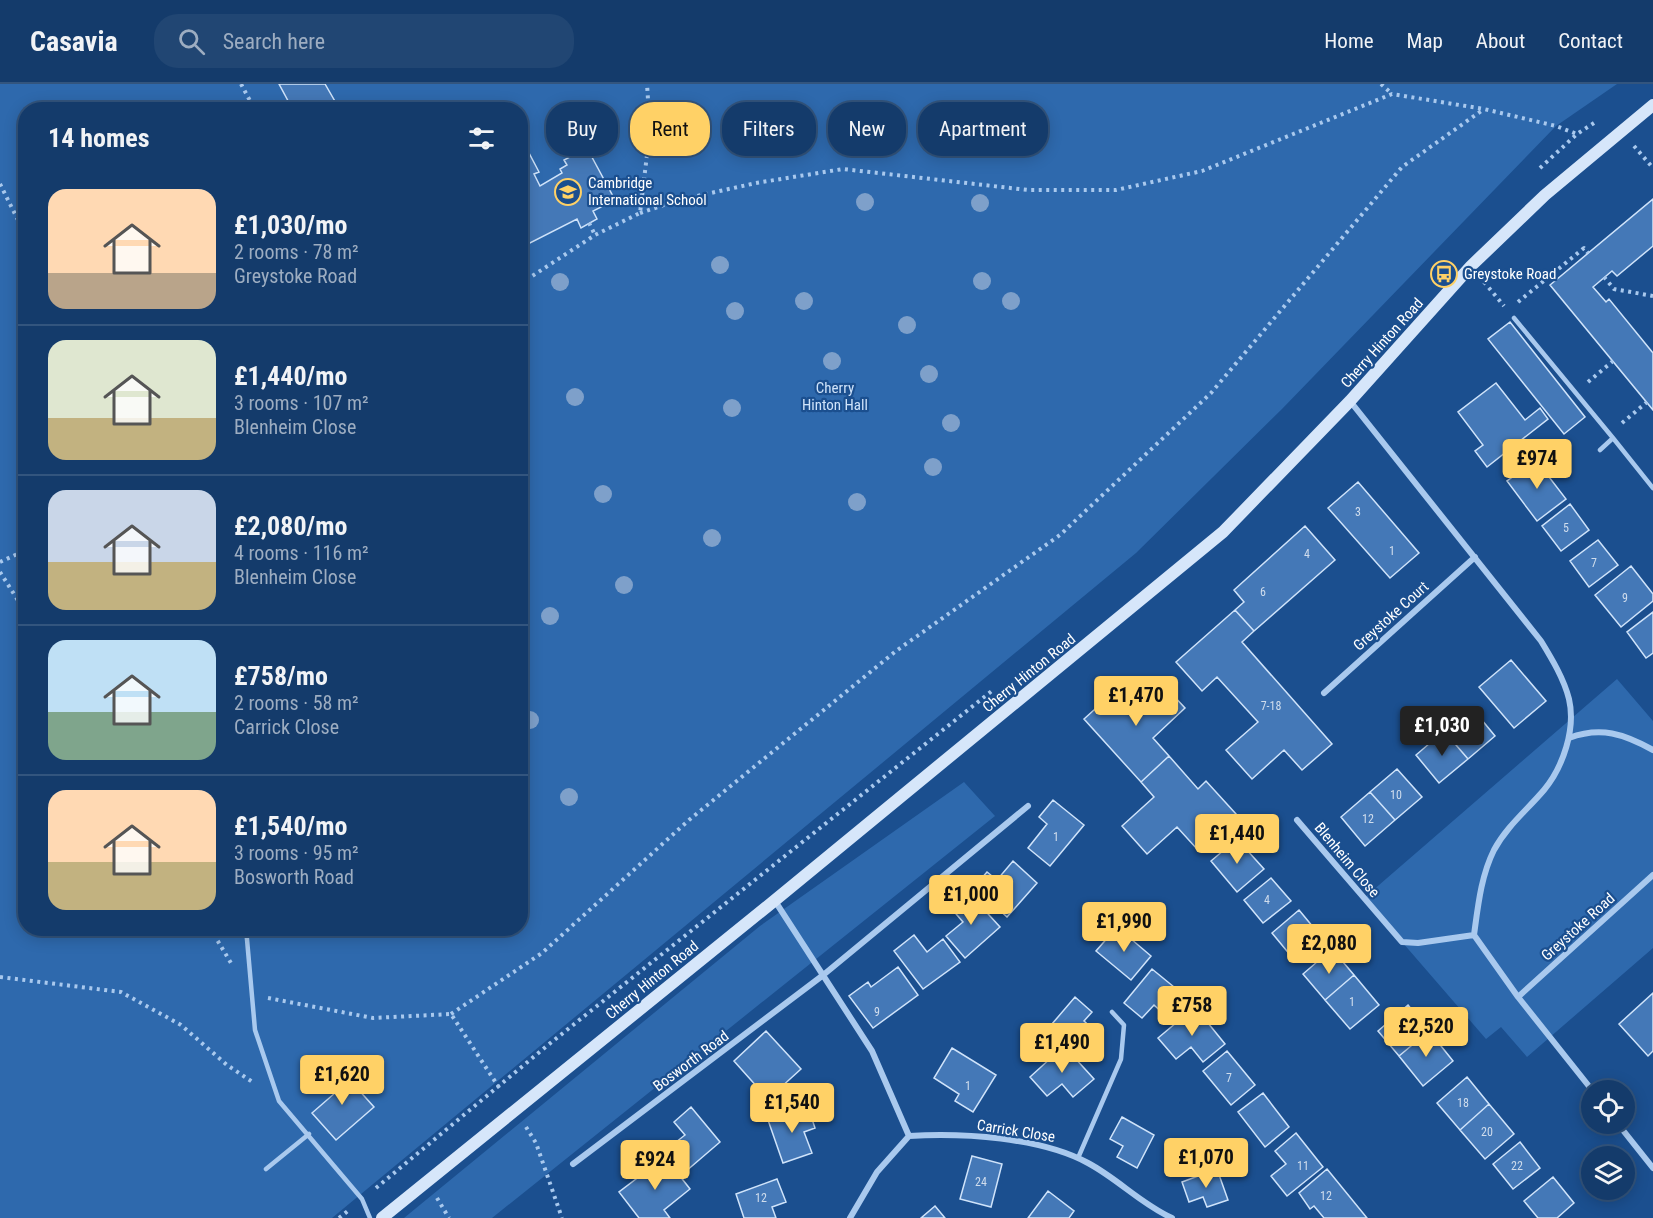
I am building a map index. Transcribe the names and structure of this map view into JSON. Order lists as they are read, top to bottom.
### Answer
{
  "streets": {
    "street": [
      "Cherry Hinton Road",
      "Greystoke Court",
      "Blenheim Close",
      "Greystoke Road",
      "Bosworth Road",
      "Carrick Close"
    ]
  },
  "parks": ["Cherry Hinton Hall"],
  "places": {
    "school or university": ["Cambridge International School"],
    "bus stop": ["Greystoke Road"]
  },
  "house_numbers": [
    "3",
    "5",
    "1",
    "4",
    "7",
    "6",
    "9",
    "7-18",
    "10",
    "12",
    "1",
    "4",
    "1",
    "9",
    "7",
    "1",
    "18",
    "20",
    "11",
    "22",
    "24",
    "12",
    "12"
  ],
  "page": {
    "header": "Casavia",
    "search": "Search here",
    "nav": [
      "Home",
      "Map",
      "About",
      "Contact"
    ],
    "chip": [
      "Buy",
      "Rent",
      "Filters",
      "New",
      "Apartment"
    ],
    "heading": "14 homes",
    "list": [
      {
        "name": "£1,030/mo",
        "note": "2 rooms · 78 m² · Greystoke Road"
      },
      {
        "name": "£1,440/mo",
        "note": "3 rooms · 107 m² · Blenheim Close"
      },
      {
        "name": "£2,080/mo",
        "note": "4 rooms · 116 m² · Blenheim Close"
      },
      {
        "name": "£758/mo",
        "note": "2 rooms · 58 m² · Carrick Close"
      },
      {
        "name": "£1,540/mo",
        "note": "3 rooms · 95 m² · Bosworth Road"
      }
    ],
    "price": [
      "£974",
      "£1,470",
      "£1,030",
      "£1,440",
      "£1,000",
      "£1,990",
      "£2,080",
      "£758",
      "£2,520",
      "£1,490",
      "£1,620",
      "£1,540",
      "£1,070",
      "£924"
    ]
  }
}
